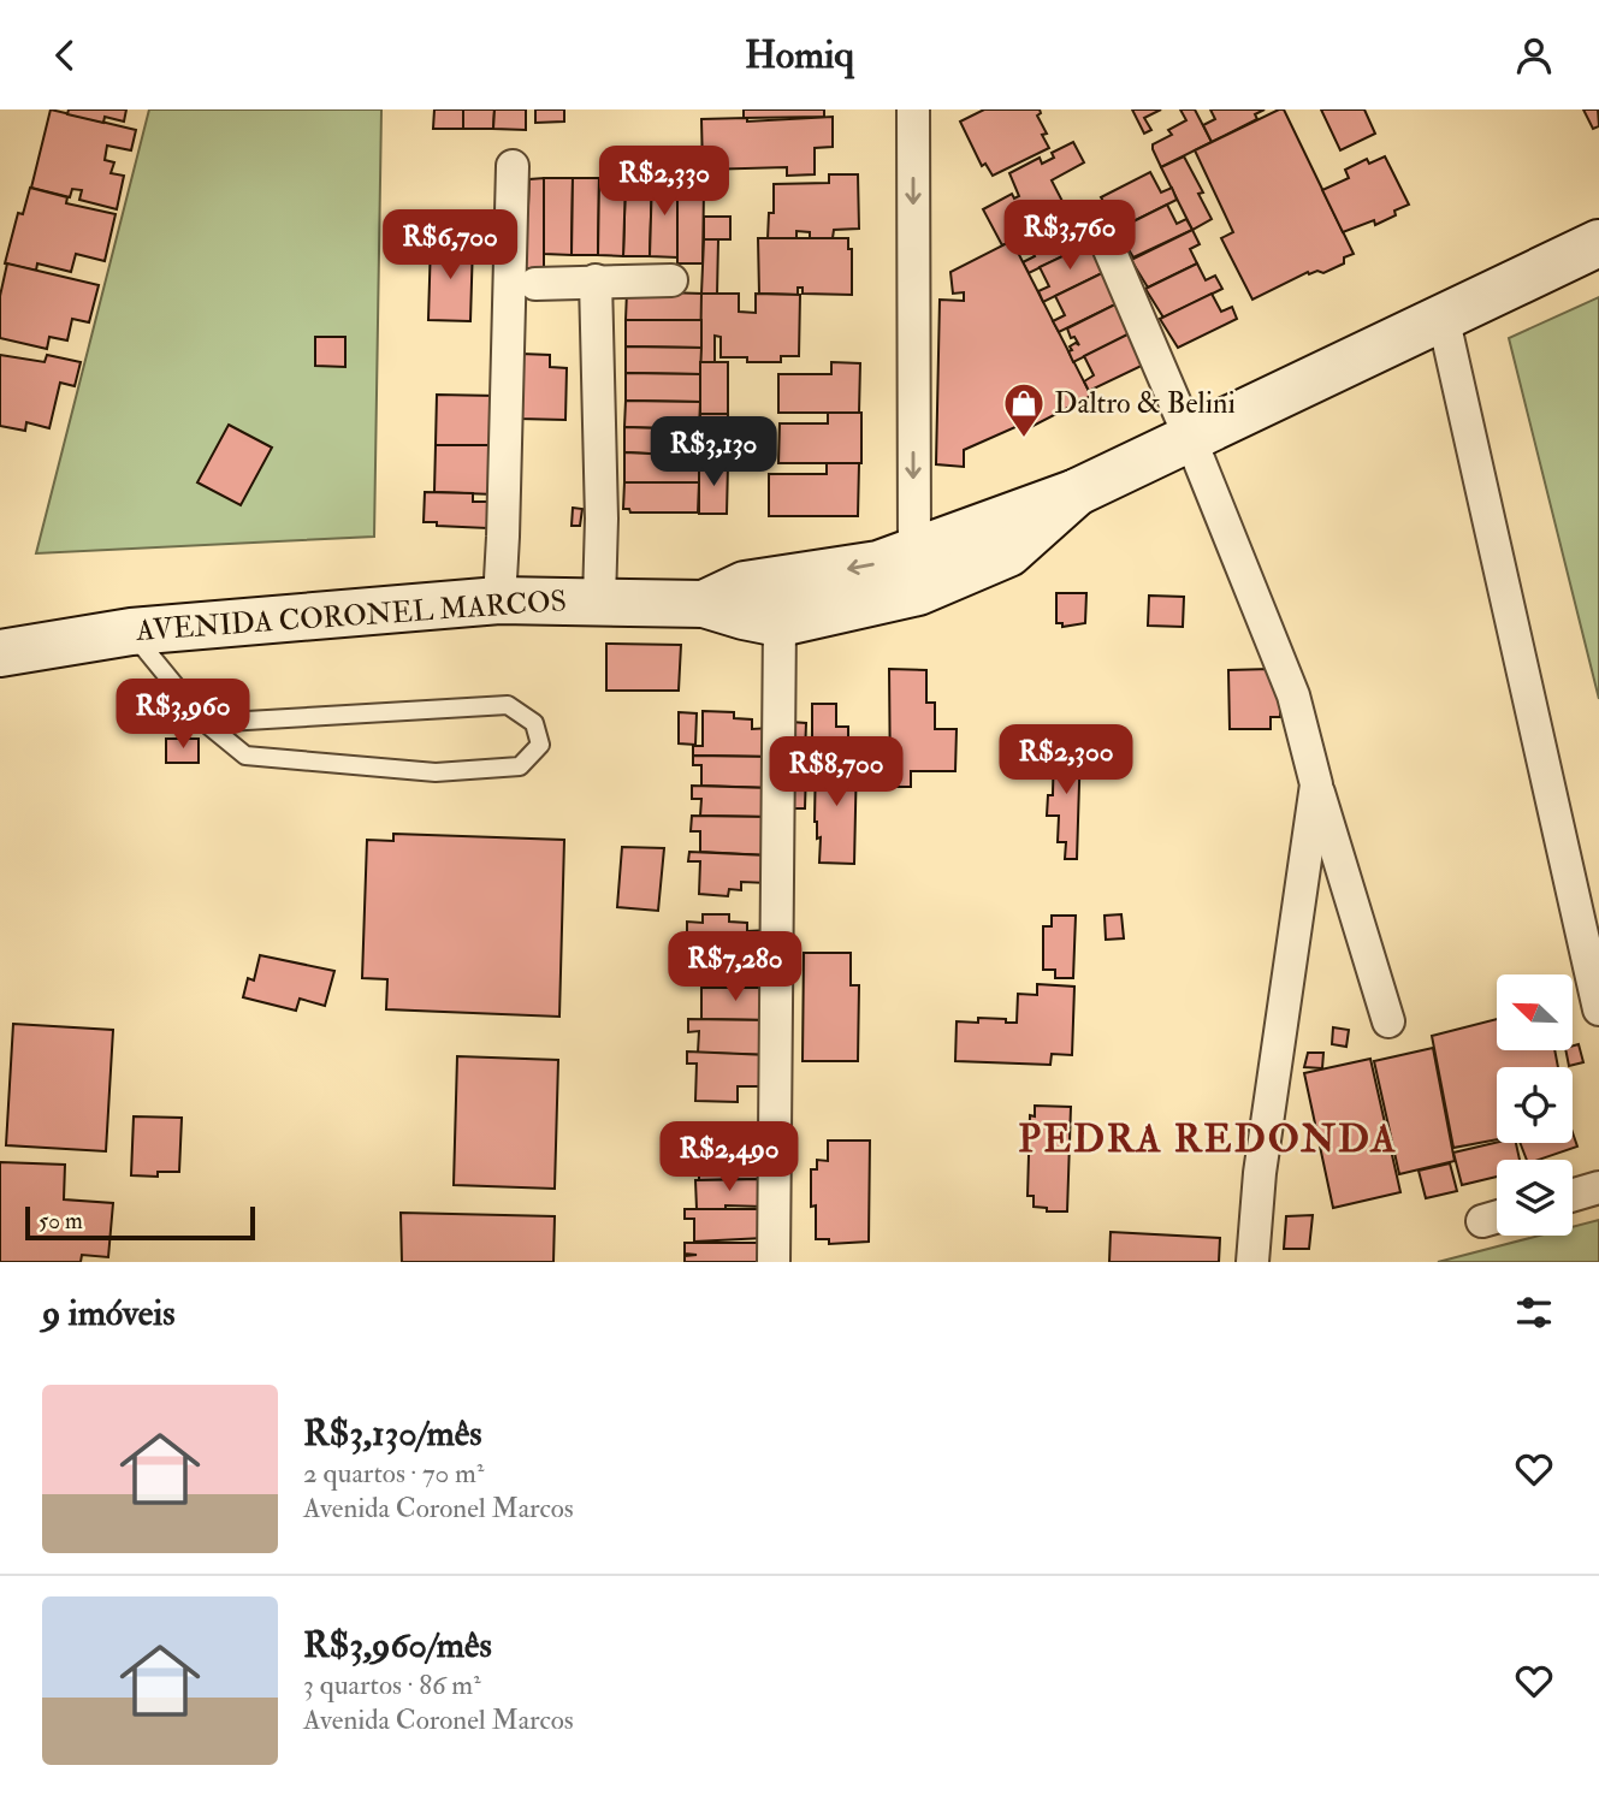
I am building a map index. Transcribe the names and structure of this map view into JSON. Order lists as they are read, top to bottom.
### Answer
{
  "streets": {
    "main road": ["AVENIDA CORONEL MARCOS"]
  },
  "districts": ["PEDRA REDONDA"],
  "places": {
    "shop": ["Daltro & Belini"]
  },
  "scale_bar": "50 m",
  "north": "top left",
  "page": {
    "header": "Homiq",
    "price": [
      "R$2,330",
      "R$3,760",
      "R$6,700",
      "R$3,130",
      "R$3,960",
      "R$2,300",
      "R$8,700",
      "R$7,280",
      "R$2,490"
    ],
    "scale": "50 m",
    "heading": "9 imóveis",
    "list": [
      {
        "name": "R$3,130/mês",
        "note": "2 quartos · 70 m² · Avenida Coronel Marcos"
      },
      {
        "name": "R$3,960/mês",
        "note": "3 quartos · 86 m² · Avenida Coronel Marcos"
      }
    ]
  }
}
